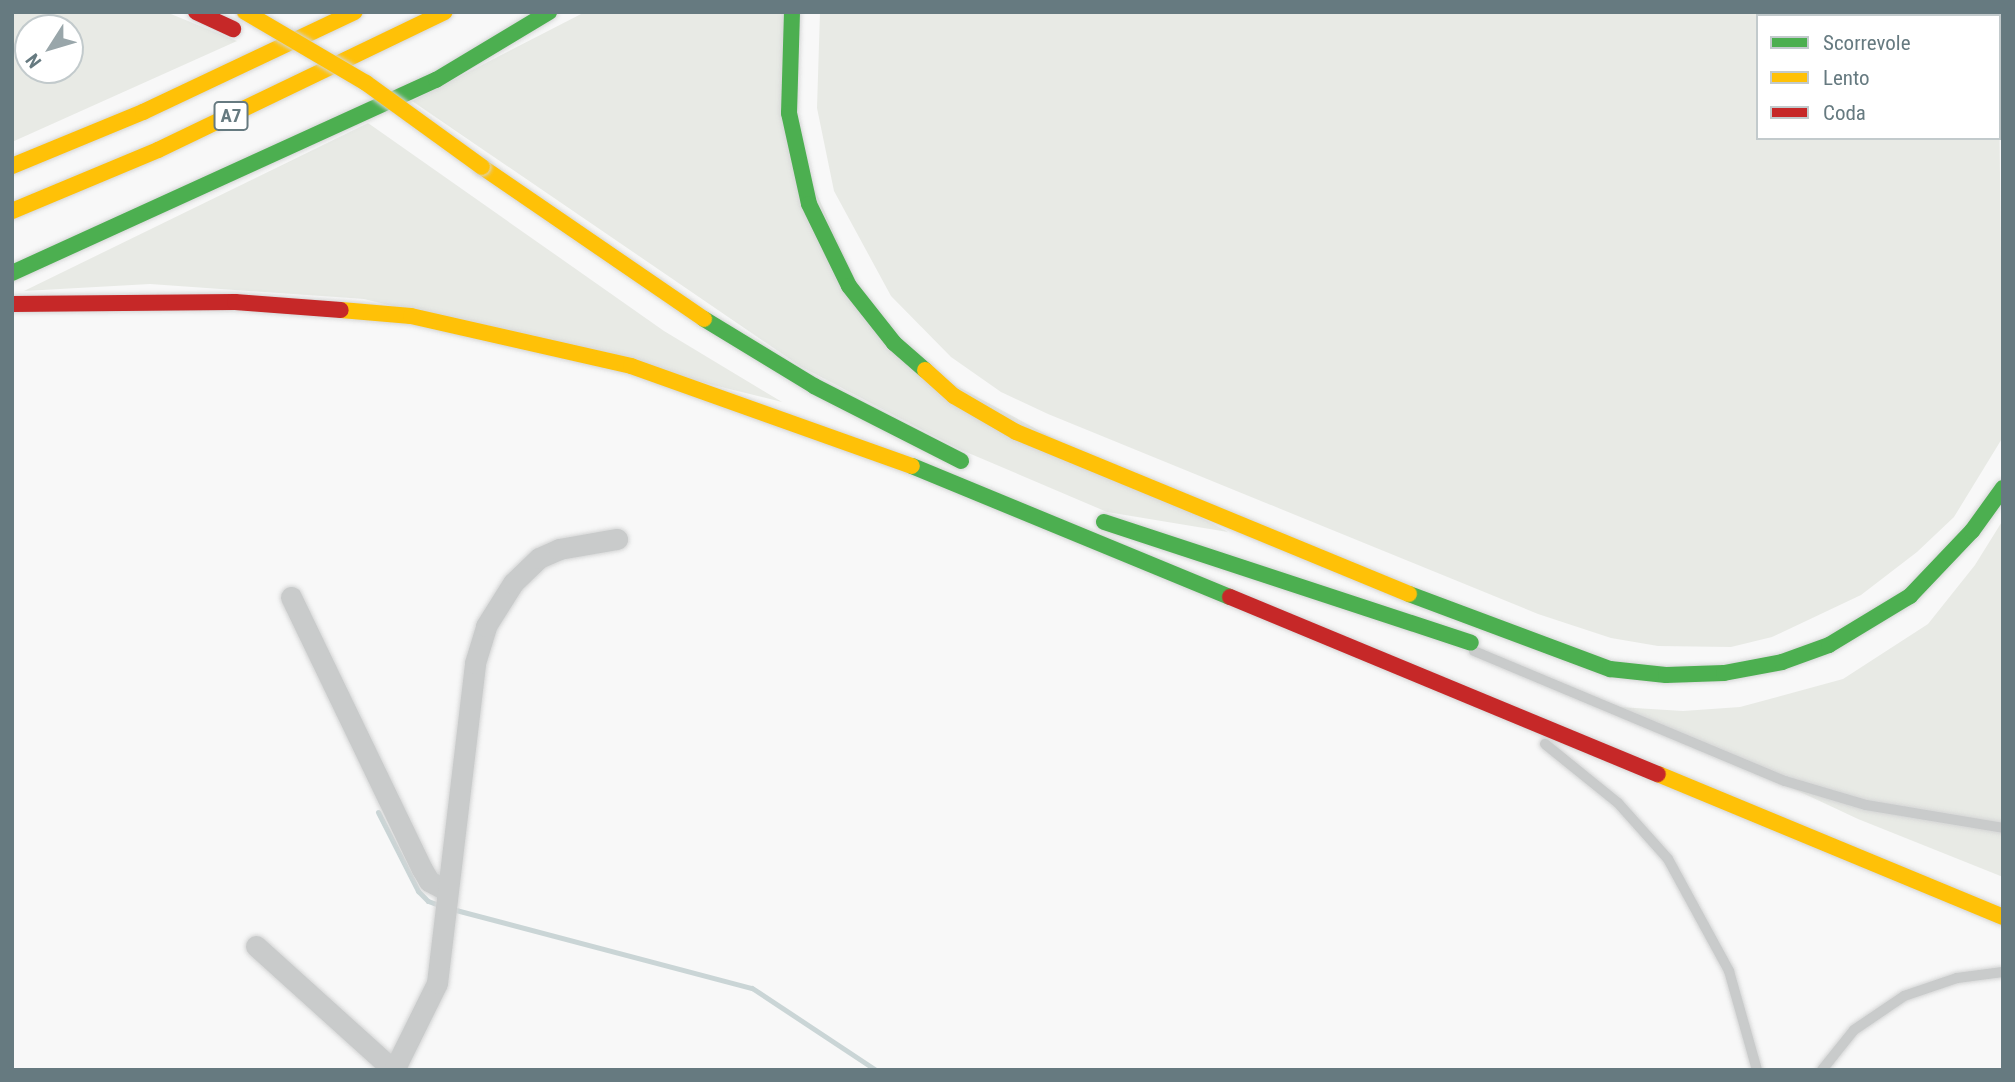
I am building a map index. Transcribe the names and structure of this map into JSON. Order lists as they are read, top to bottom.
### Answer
{
  "streets": {
    "highway": ["A7"]
  },
  "legend": ["Scorrevole", "Lento", "Coda"],
  "north": "bottom left"
}
